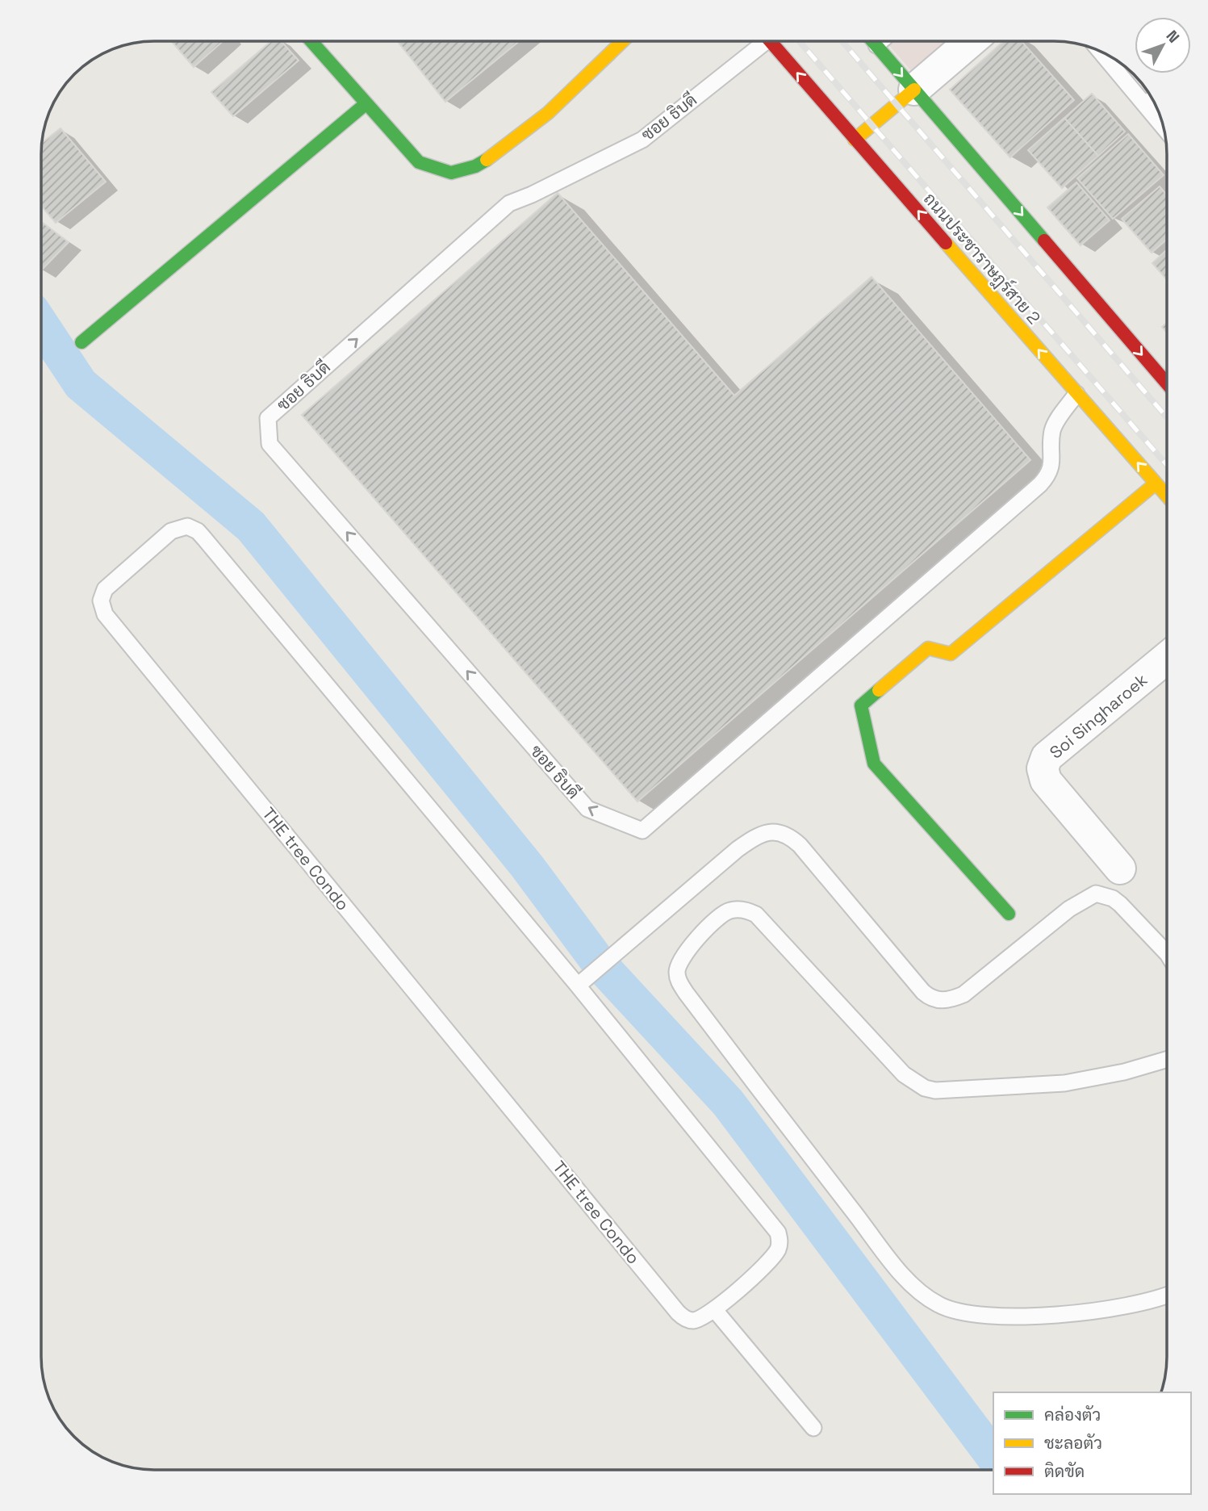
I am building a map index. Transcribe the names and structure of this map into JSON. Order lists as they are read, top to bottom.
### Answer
{
  "streets": {
    "street": ["ถนนประชาราษฎร์สาย 2", "Soi Singharoek"],
    "lane": ["ซอย ธิบดี", "THE tree Condo"]
  },
  "crossings": [
    ["ซอย ธิบดี", "ถนนประชาราษฎร์สาย 2"]
  ],
  "legend": ["คล่องตัว", "ชะลอตัว", "ติดขัด"],
  "north": "top right"
}
